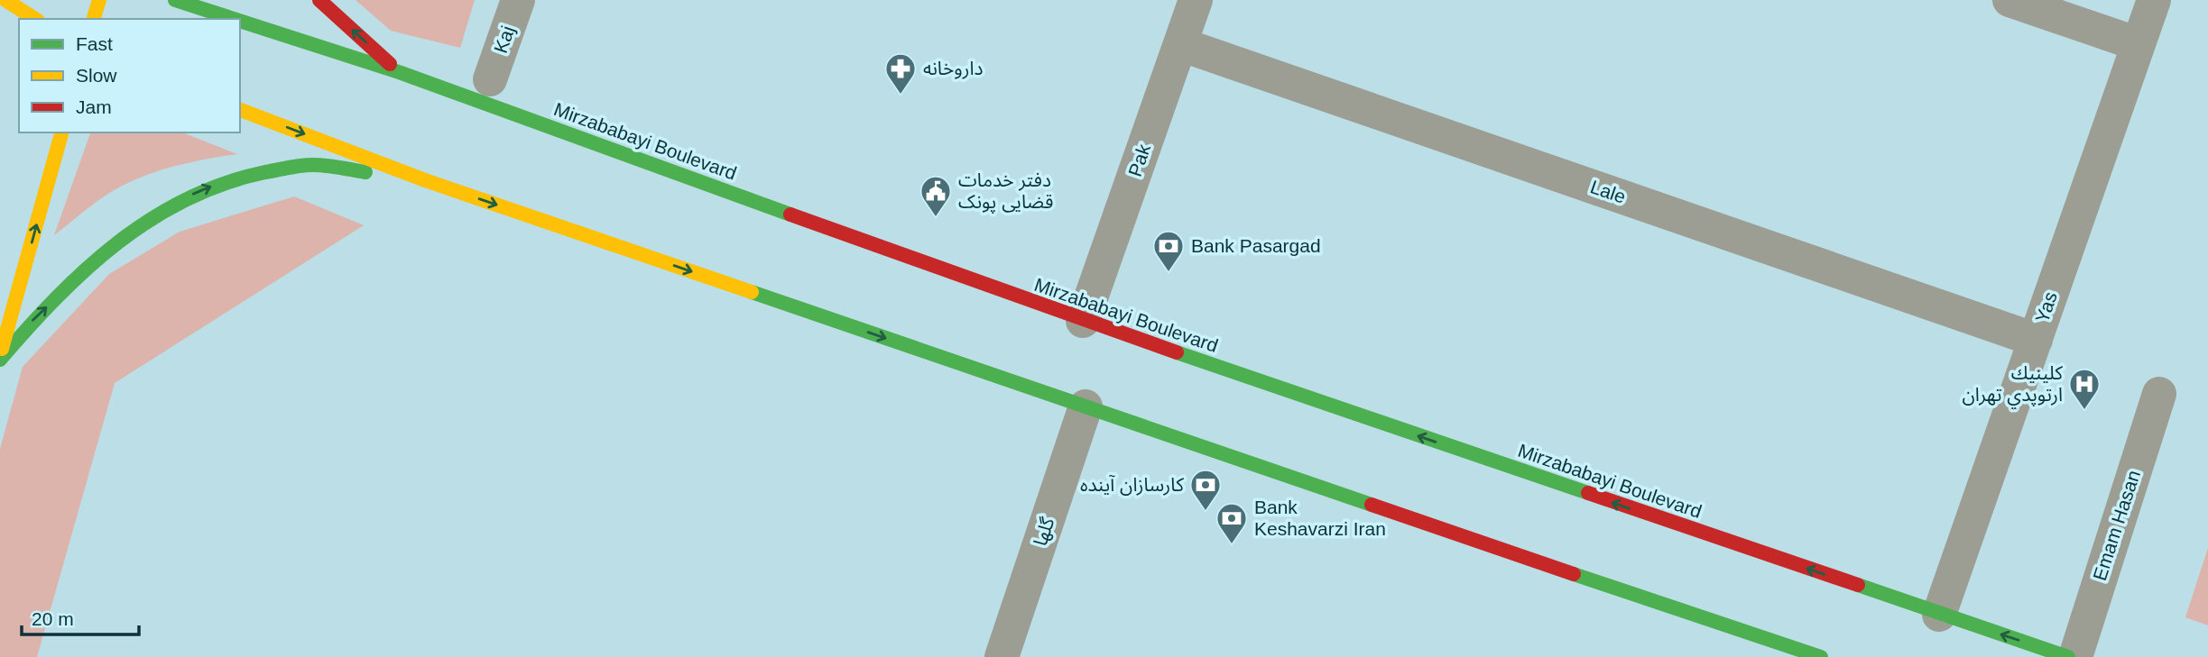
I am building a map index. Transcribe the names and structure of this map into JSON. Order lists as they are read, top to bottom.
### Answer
{
  "streets": {
    "main road": ["Mirzababayi Boulevard"],
    "street": [
      "Kaj",
      "Pak",
      "Lale",
      "Yas",
      "Emam Hasan",
      "گلها"
    ]
  },
  "crossings": [
    ["Mirzababayi Boulevard", "Pak"],
    ["Mirzababayi Boulevard", "Yas"],
    ["Pak", "Lale"],
    ["Lale", "Yas"]
  ],
  "places": {
    "pharmacy": ["داروخانه"],
    "public building": ["دفتر خدمات قضایی پونک"],
    "bank": ["Bank Pasargad", "کارسازان آینده", "Bank Keshavarzi Iran"],
    "hospital": ["كلينيك ارتوپدي تهران"]
  },
  "legend": ["Fast", "Slow", "Jam"],
  "scale_bar": "20 m"
}
